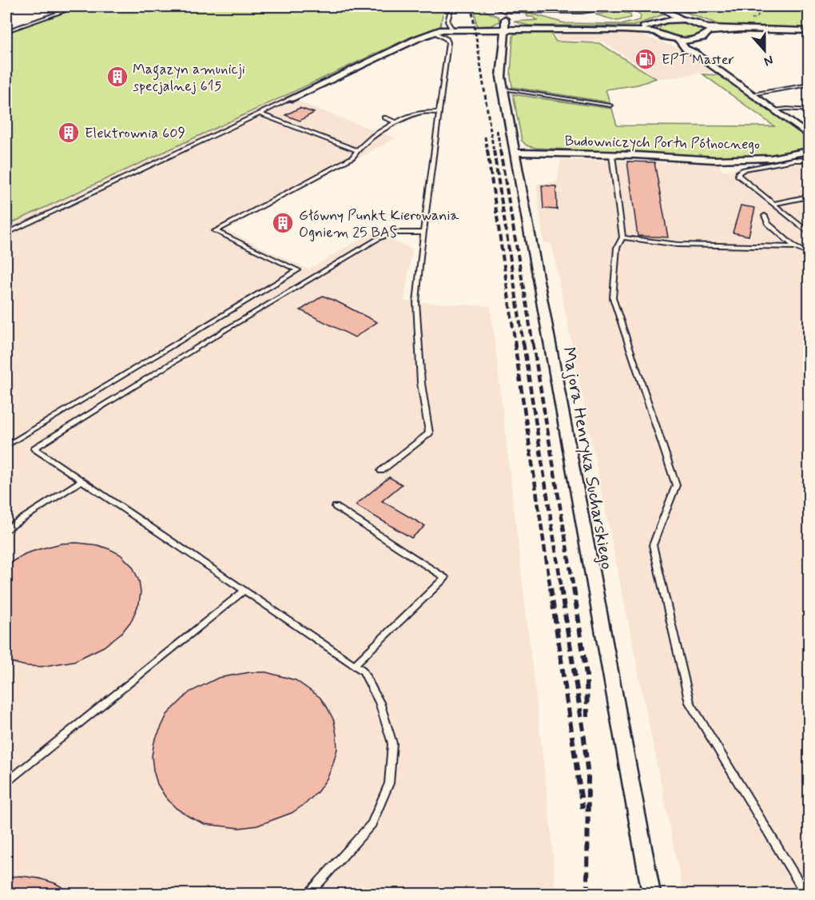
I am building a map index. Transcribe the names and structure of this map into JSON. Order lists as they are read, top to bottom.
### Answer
{
  "streets": {
    "street": ["Budowniczych Portu Północnego", "Majora Henryka Sucharskiego"]
  },
  "crossings": [
    ["Budowniczych Portu Północnego", "Majora Henryka Sucharskiego"]
  ],
  "places": {
    "fuel station": ["EPT Master"],
    "building": ["Magazyn amunicji specjalnej 615", "Elektrownia 609", "Główny Punkt Kierowania Ogniem 25 BAS"]
  },
  "north": "bottom"
}
